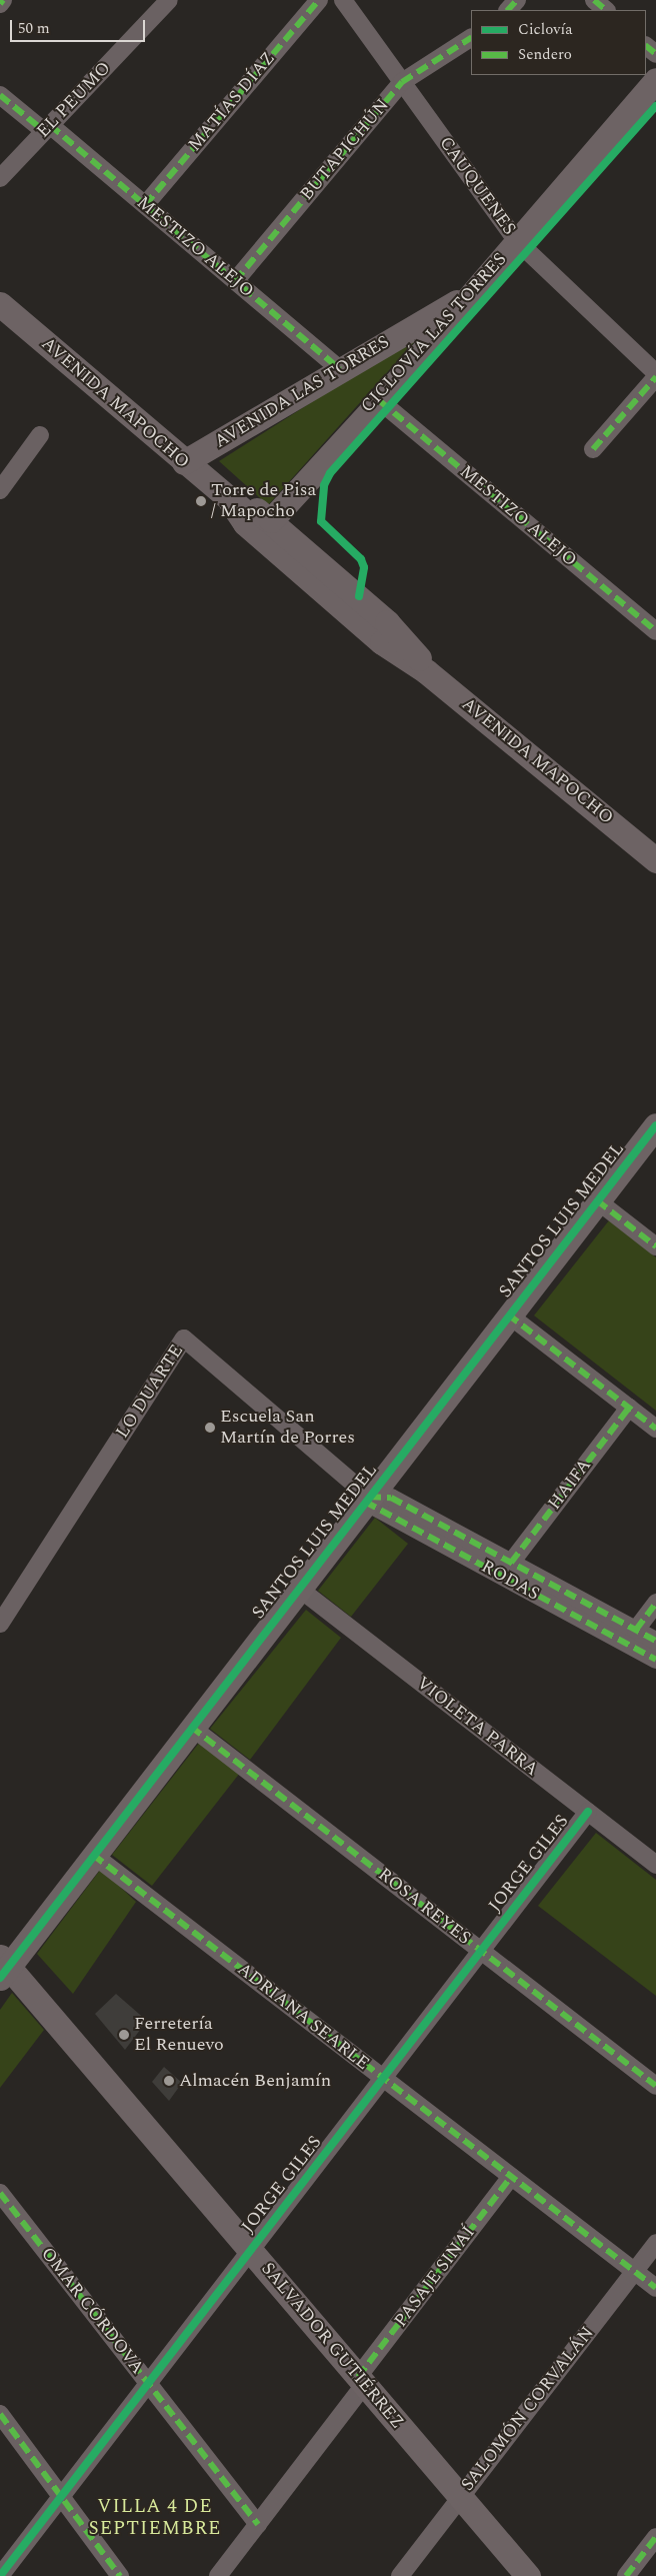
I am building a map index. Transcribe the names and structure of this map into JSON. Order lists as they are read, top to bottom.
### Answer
{
  "streets": {
    "main road": [
      "AVENIDA LAS TORRES",
      "AVENIDA MAPOCHO",
      "SANTOS LUIS MEDEL",
      "SALVADOR GUTIÉRREZ"
    ],
    "street": [
      "EL PEUMO",
      "MATÍAS DÍAZ",
      "BUTAPICHÚN",
      "CAUQUENES",
      "MESTIZO ALEJO",
      "LO DUARTE",
      "HAIFA",
      "RODAS",
      "VIOLETA PARRA",
      "JORGE GILES",
      "ROSA REYES",
      "ADRIANA SEARLE",
      "PASAJE SINAÍ",
      "OMAR CÓRDOVA",
      "SALOMÓN CORVALÁN"
    ],
    "cycle path": ["CICLOVÍA LAS TORRES"]
  },
  "crossings": [
    ["EL PEUMO", "MESTIZO ALEJO"],
    ["MATÍAS DÍAZ", "MESTIZO ALEJO"],
    ["BUTAPICHÚN", "CAUQUENES"],
    ["BUTAPICHÚN", "MESTIZO ALEJO"],
    ["CAUQUENES", "AVENIDA LAS TORRES"],
    ["MESTIZO ALEJO", "AVENIDA LAS TORRES"],
    ["AVENIDA LAS TORRES", "AVENIDA MAPOCHO"],
    ["SANTOS LUIS MEDEL", "LO DUARTE"],
    ["SANTOS LUIS MEDEL", "RODAS"],
    ["SANTOS LUIS MEDEL", "VIOLETA PARRA"],
    ["SANTOS LUIS MEDEL", "ROSA REYES"],
    ["SANTOS LUIS MEDEL", "ADRIANA SEARLE"],
    ["SANTOS LUIS MEDEL", "SALVADOR GUTIÉRREZ"],
    ["LO DUARTE", "RODAS"],
    ["HAIFA", "RODAS"],
    ["VIOLETA PARRA", "JORGE GILES"],
    ["JORGE GILES", "ROSA REYES"],
    ["JORGE GILES", "ADRIANA SEARLE"],
    ["JORGE GILES", "OMAR CÓRDOVA"],
    ["JORGE GILES", "SALVADOR GUTIÉRREZ"],
    ["ADRIANA SEARLE", "PASAJE SINAÍ"],
    ["ADRIANA SEARLE", "SALOMÓN CORVALÁN"],
    ["PASAJE SINAÍ", "OMAR CÓRDOVA"],
    ["PASAJE SINAÍ", "SALVADOR GUTIÉRREZ"],
    ["SALVADOR GUTIÉRREZ", "SALOMÓN CORVALÁN"]
  ],
  "districts": ["VILLA 4 DE SEPTIEMBRE"],
  "places": [
    "Torre de Pisa / Mapocho",
    "Escuela San Martín de Porres",
    "Ferretería El Renuevo",
    "Almacén Benjamín"
  ],
  "legend": ["Ciclovía", "Sendero"],
  "scale_bar": "50 m"
}
